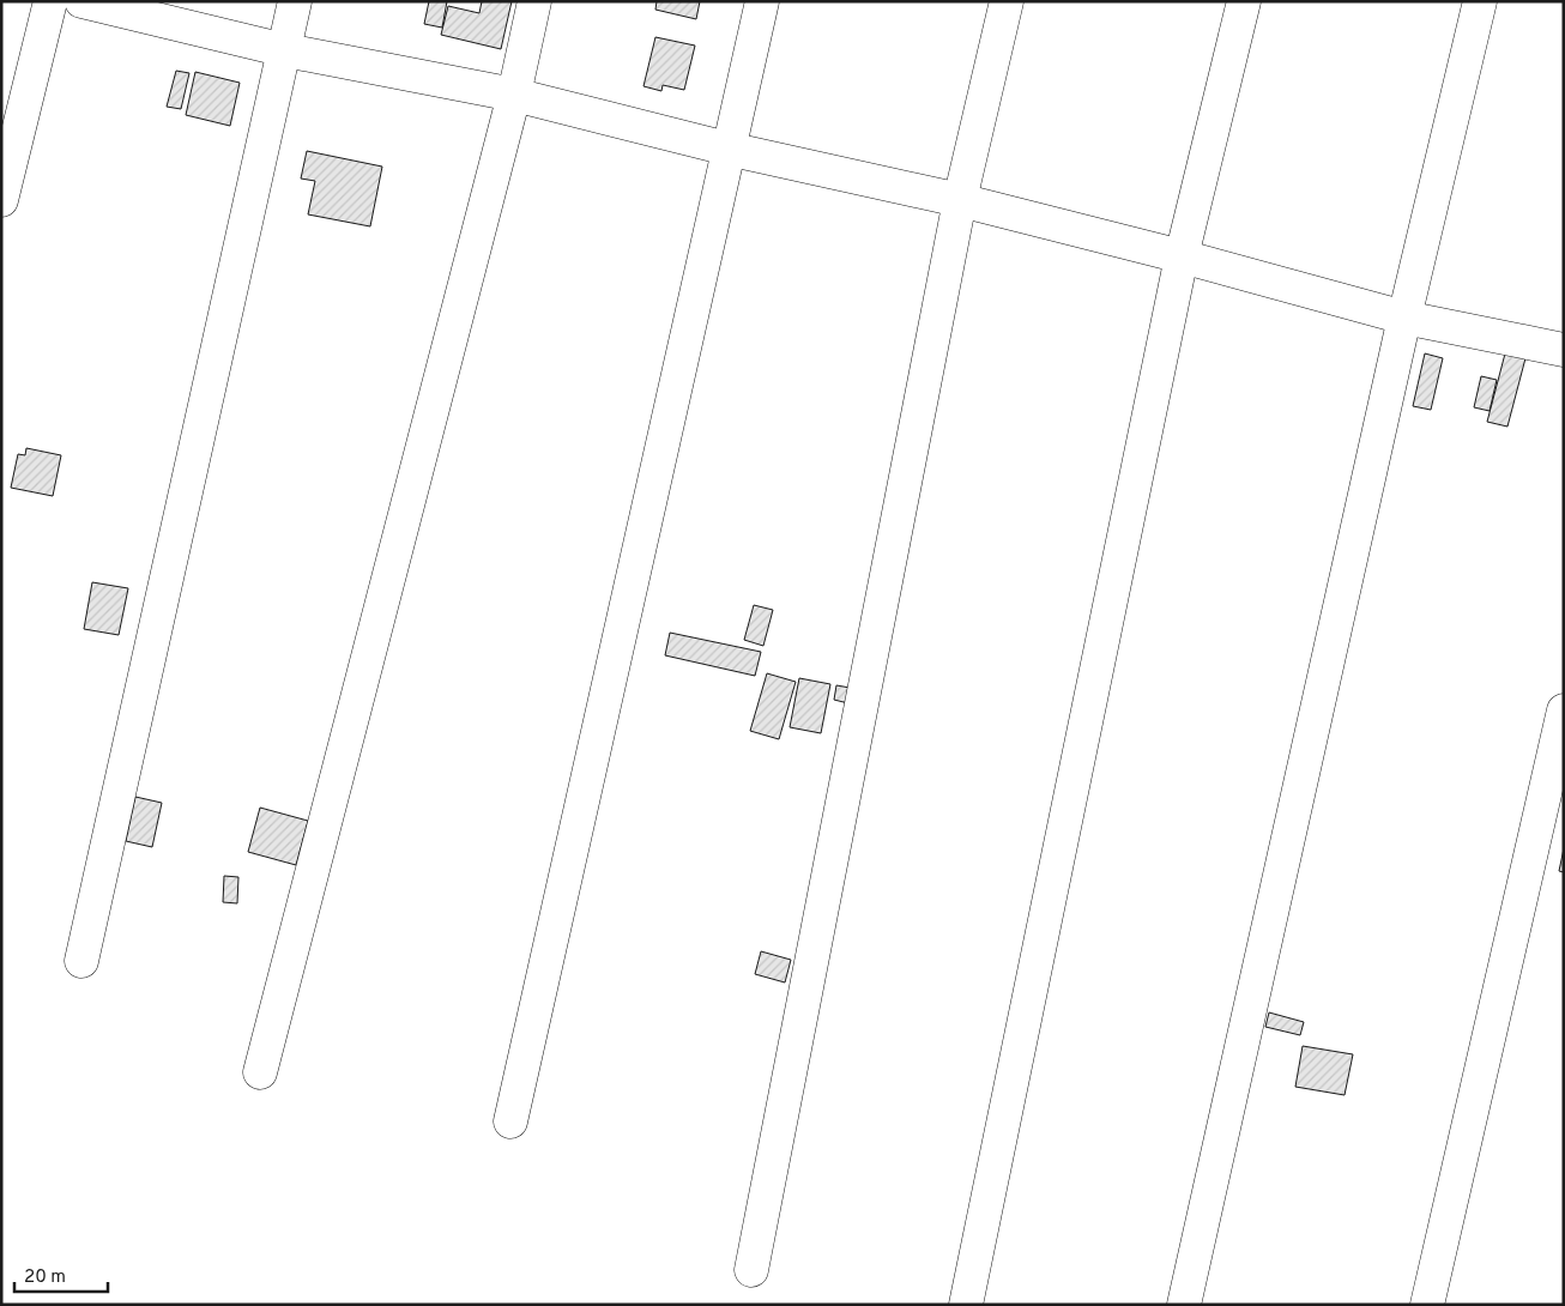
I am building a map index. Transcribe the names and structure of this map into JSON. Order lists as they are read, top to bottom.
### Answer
{
  "scale_bar": "20 m"
}
